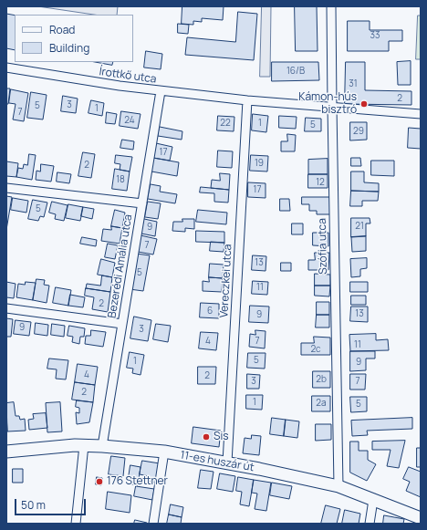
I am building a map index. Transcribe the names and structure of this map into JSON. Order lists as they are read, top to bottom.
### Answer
{
  "streets": {
    "main road": ["11-es huszár út"],
    "street": [
      "Írottkő utca",
      "Szófia utca",
      "Bezerédi Amália utca",
      "Vereczkei utca"
    ]
  },
  "crossings": [
    ["Írottkő utca", "Szófia utca"],
    ["Írottkő utca", "Bezerédi Amália utca"],
    ["Írottkő utca", "Vereczkei utca"],
    ["Szófia utca", "11-es huszár út"],
    ["Bezerédi Amália utca", "11-es huszár út"],
    ["Vereczkei utca", "11-es huszár út"]
  ],
  "places": ["Kámon-hús bisztró", "Sis", "176 Stettner"],
  "house_numbers": [
    "33",
    "16/B",
    "31",
    "2",
    "3",
    "5",
    "1",
    "7",
    "24",
    "22",
    "1",
    "5",
    "29",
    "17",
    "19",
    "2",
    "18",
    "12",
    "17",
    "5",
    "21",
    "9",
    "7",
    "13",
    "5",
    "11",
    "2",
    "6",
    "13",
    "9",
    "9",
    "3",
    "4",
    "7",
    "11",
    "2c",
    "5",
    "1",
    "9",
    "4",
    "2",
    "2b",
    "3",
    "7",
    "2",
    "1",
    "2a",
    "5"
  ],
  "legend": ["Road", "Building"],
  "scale_bar": "50 m"
}
